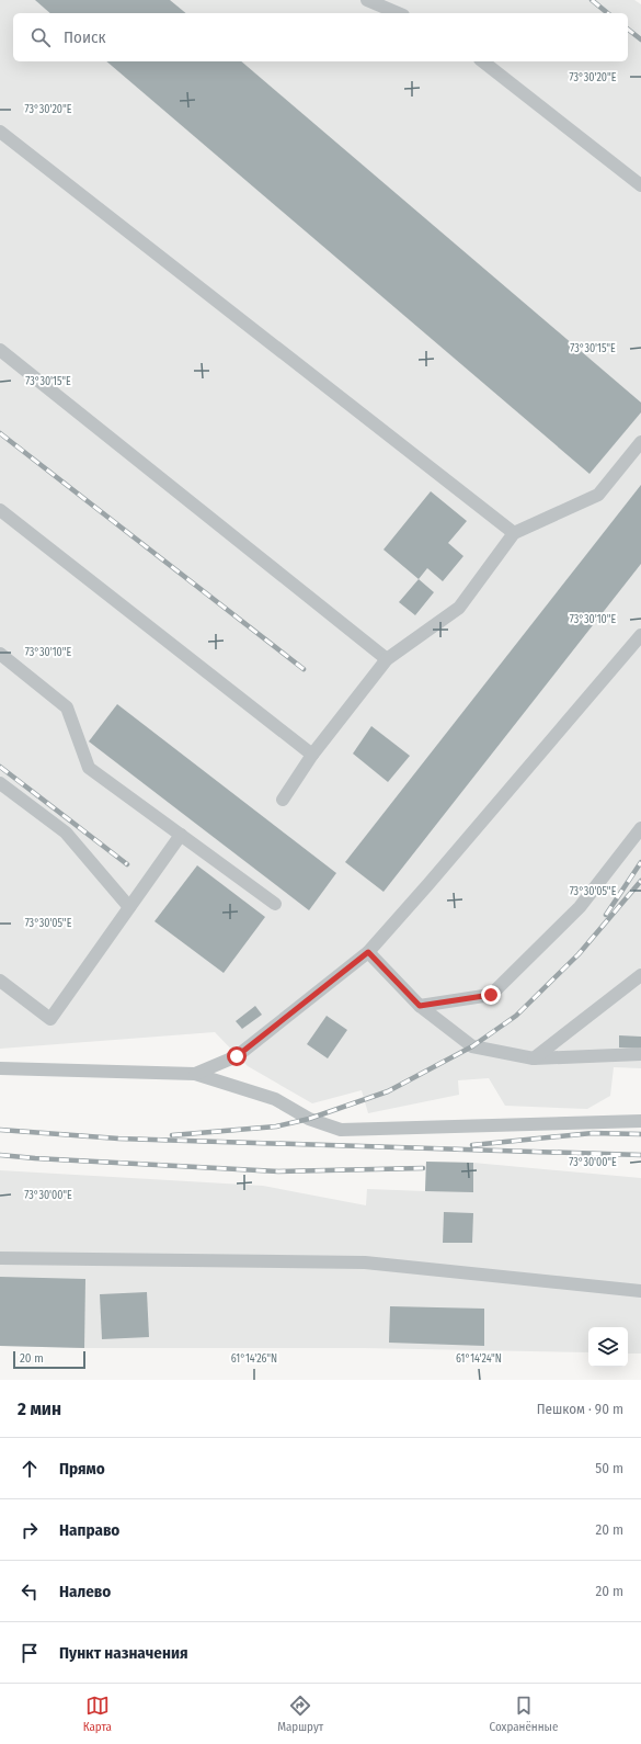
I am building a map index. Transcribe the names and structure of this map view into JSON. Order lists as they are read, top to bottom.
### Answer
{
  "scale_bar": "20 m",
  "page": {
    "search": "Поиск",
    "scale": "20 m",
    "heading": ["2 мин", "Пешком · 90 m"],
    "list": [
      ["Прямо", "50 m"],
      ["Направо", "20 m"],
      ["Налево", "20 m"],
      "Пункт назначения"
    ],
    "nav": ["Карта", "Маршрут", "Сохранённые"]
  },
  "coordinates": [
    "73°30'20\"E",
    "73°30'15\"E",
    "73°30'10\"E",
    "73°30'05\"E",
    "73°30'00\"E",
    "61°14'26\"N",
    "61°14'24\"N"
  ]
}
